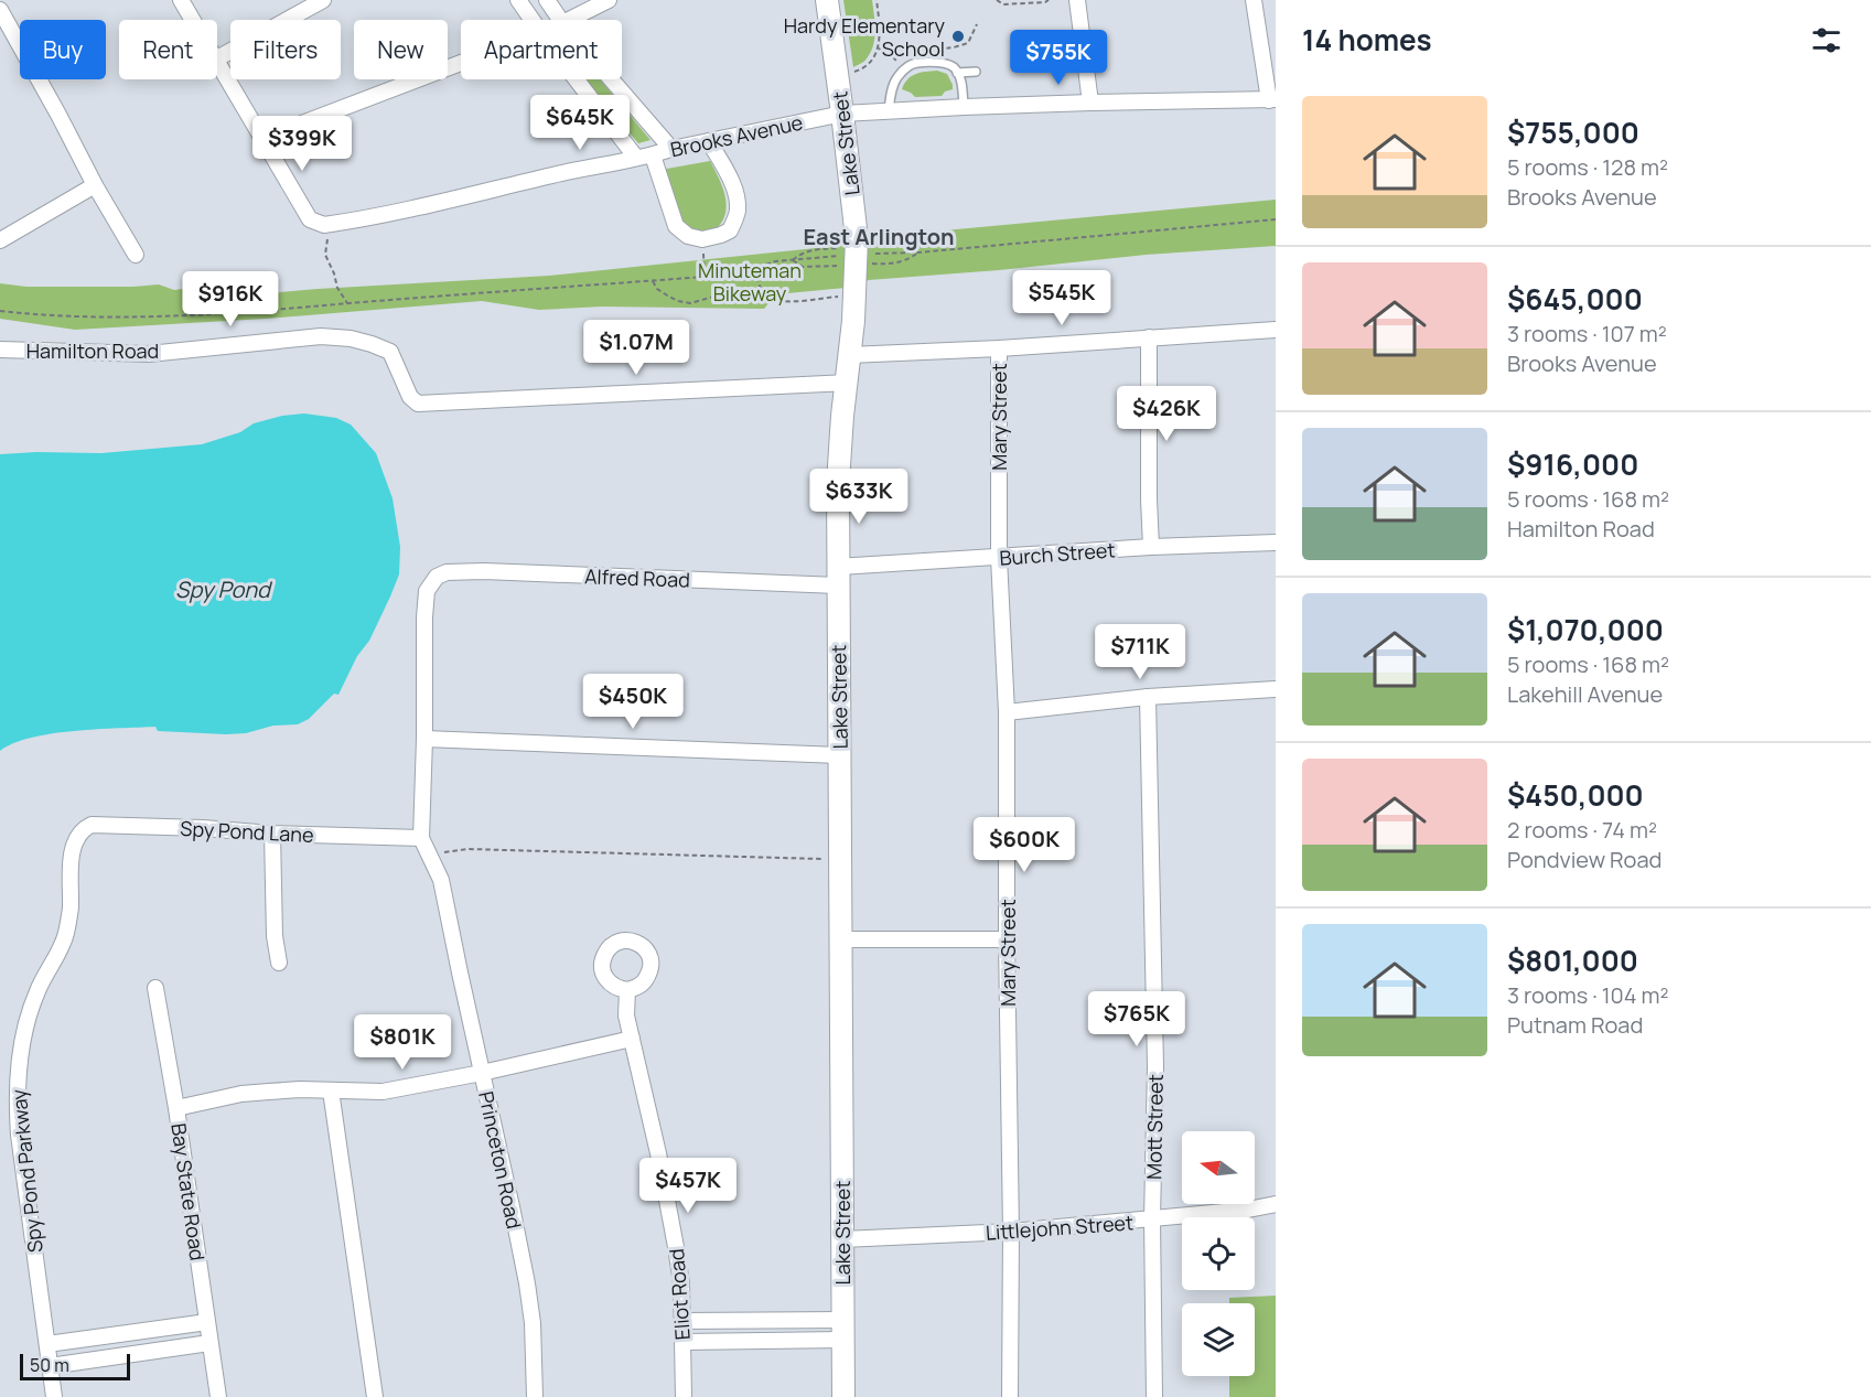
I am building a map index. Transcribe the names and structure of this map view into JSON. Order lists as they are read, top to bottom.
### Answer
{
  "streets": {
    "main road": ["Lake Street"],
    "street": [
      "Brooks Avenue",
      "Hamilton Road",
      "Mary Street",
      "Burch Street",
      "Alfred Road",
      "Spy Pond Lane",
      "Mott Street",
      "Princeton Road",
      "Spy Pond Parkway",
      "Bay State Road",
      "Littlejohn Street",
      "Eliot Road"
    ]
  },
  "crossings": [
    ["Brooks Avenue", "Lake Street"],
    ["Lake Street", "Hamilton Road"],
    ["Lake Street", "Burch Street"],
    ["Lake Street", "Alfred Road"],
    ["Lake Street", "Littlejohn Street"],
    ["Mary Street", "Burch Street"],
    ["Mary Street", "Littlejohn Street"],
    ["Burch Street", "Alfred Road"],
    ["Alfred Road", "Princeton Road"],
    ["Spy Pond Lane", "Princeton Road"],
    ["Spy Pond Lane", "Spy Pond Parkway"],
    ["Mott Street", "Littlejohn Street"]
  ],
  "districts": ["East Arlington"],
  "water": ["Spy Pond"],
  "parks": ["Minuteman Bikeway"],
  "places": ["Hardy Elementary School"],
  "scale_bar": "50 m",
  "north": "left",
  "page": {
    "heading": "14 homes",
    "chip": [
      "Buy",
      "Rent",
      "Filters",
      "New",
      "Apartment"
    ],
    "price": [
      "$755K",
      "$645K",
      "$399K",
      "$545K",
      "$916K",
      "$1.07M",
      "$426K",
      "$633K",
      "$711K",
      "$450K",
      "$600K",
      "$765K",
      "$801K",
      "$457K"
    ],
    "list": [
      {
        "name": "$755,000",
        "note": "5 rooms · 128 m² · Brooks Avenue"
      },
      {
        "name": "$645,000",
        "note": "3 rooms · 107 m² · Brooks Avenue"
      },
      {
        "name": "$916,000",
        "note": "5 rooms · 168 m² · Hamilton Road"
      },
      {
        "name": "$1,070,000",
        "note": "5 rooms · 168 m² · Lakehill Avenue"
      },
      {
        "name": "$450,000",
        "note": "2 rooms · 74 m² · Pondview Road"
      },
      {
        "name": "$801,000",
        "note": "3 rooms · 104 m² · Putnam Road"
      }
    ],
    "scale": "50 m"
  }
}
